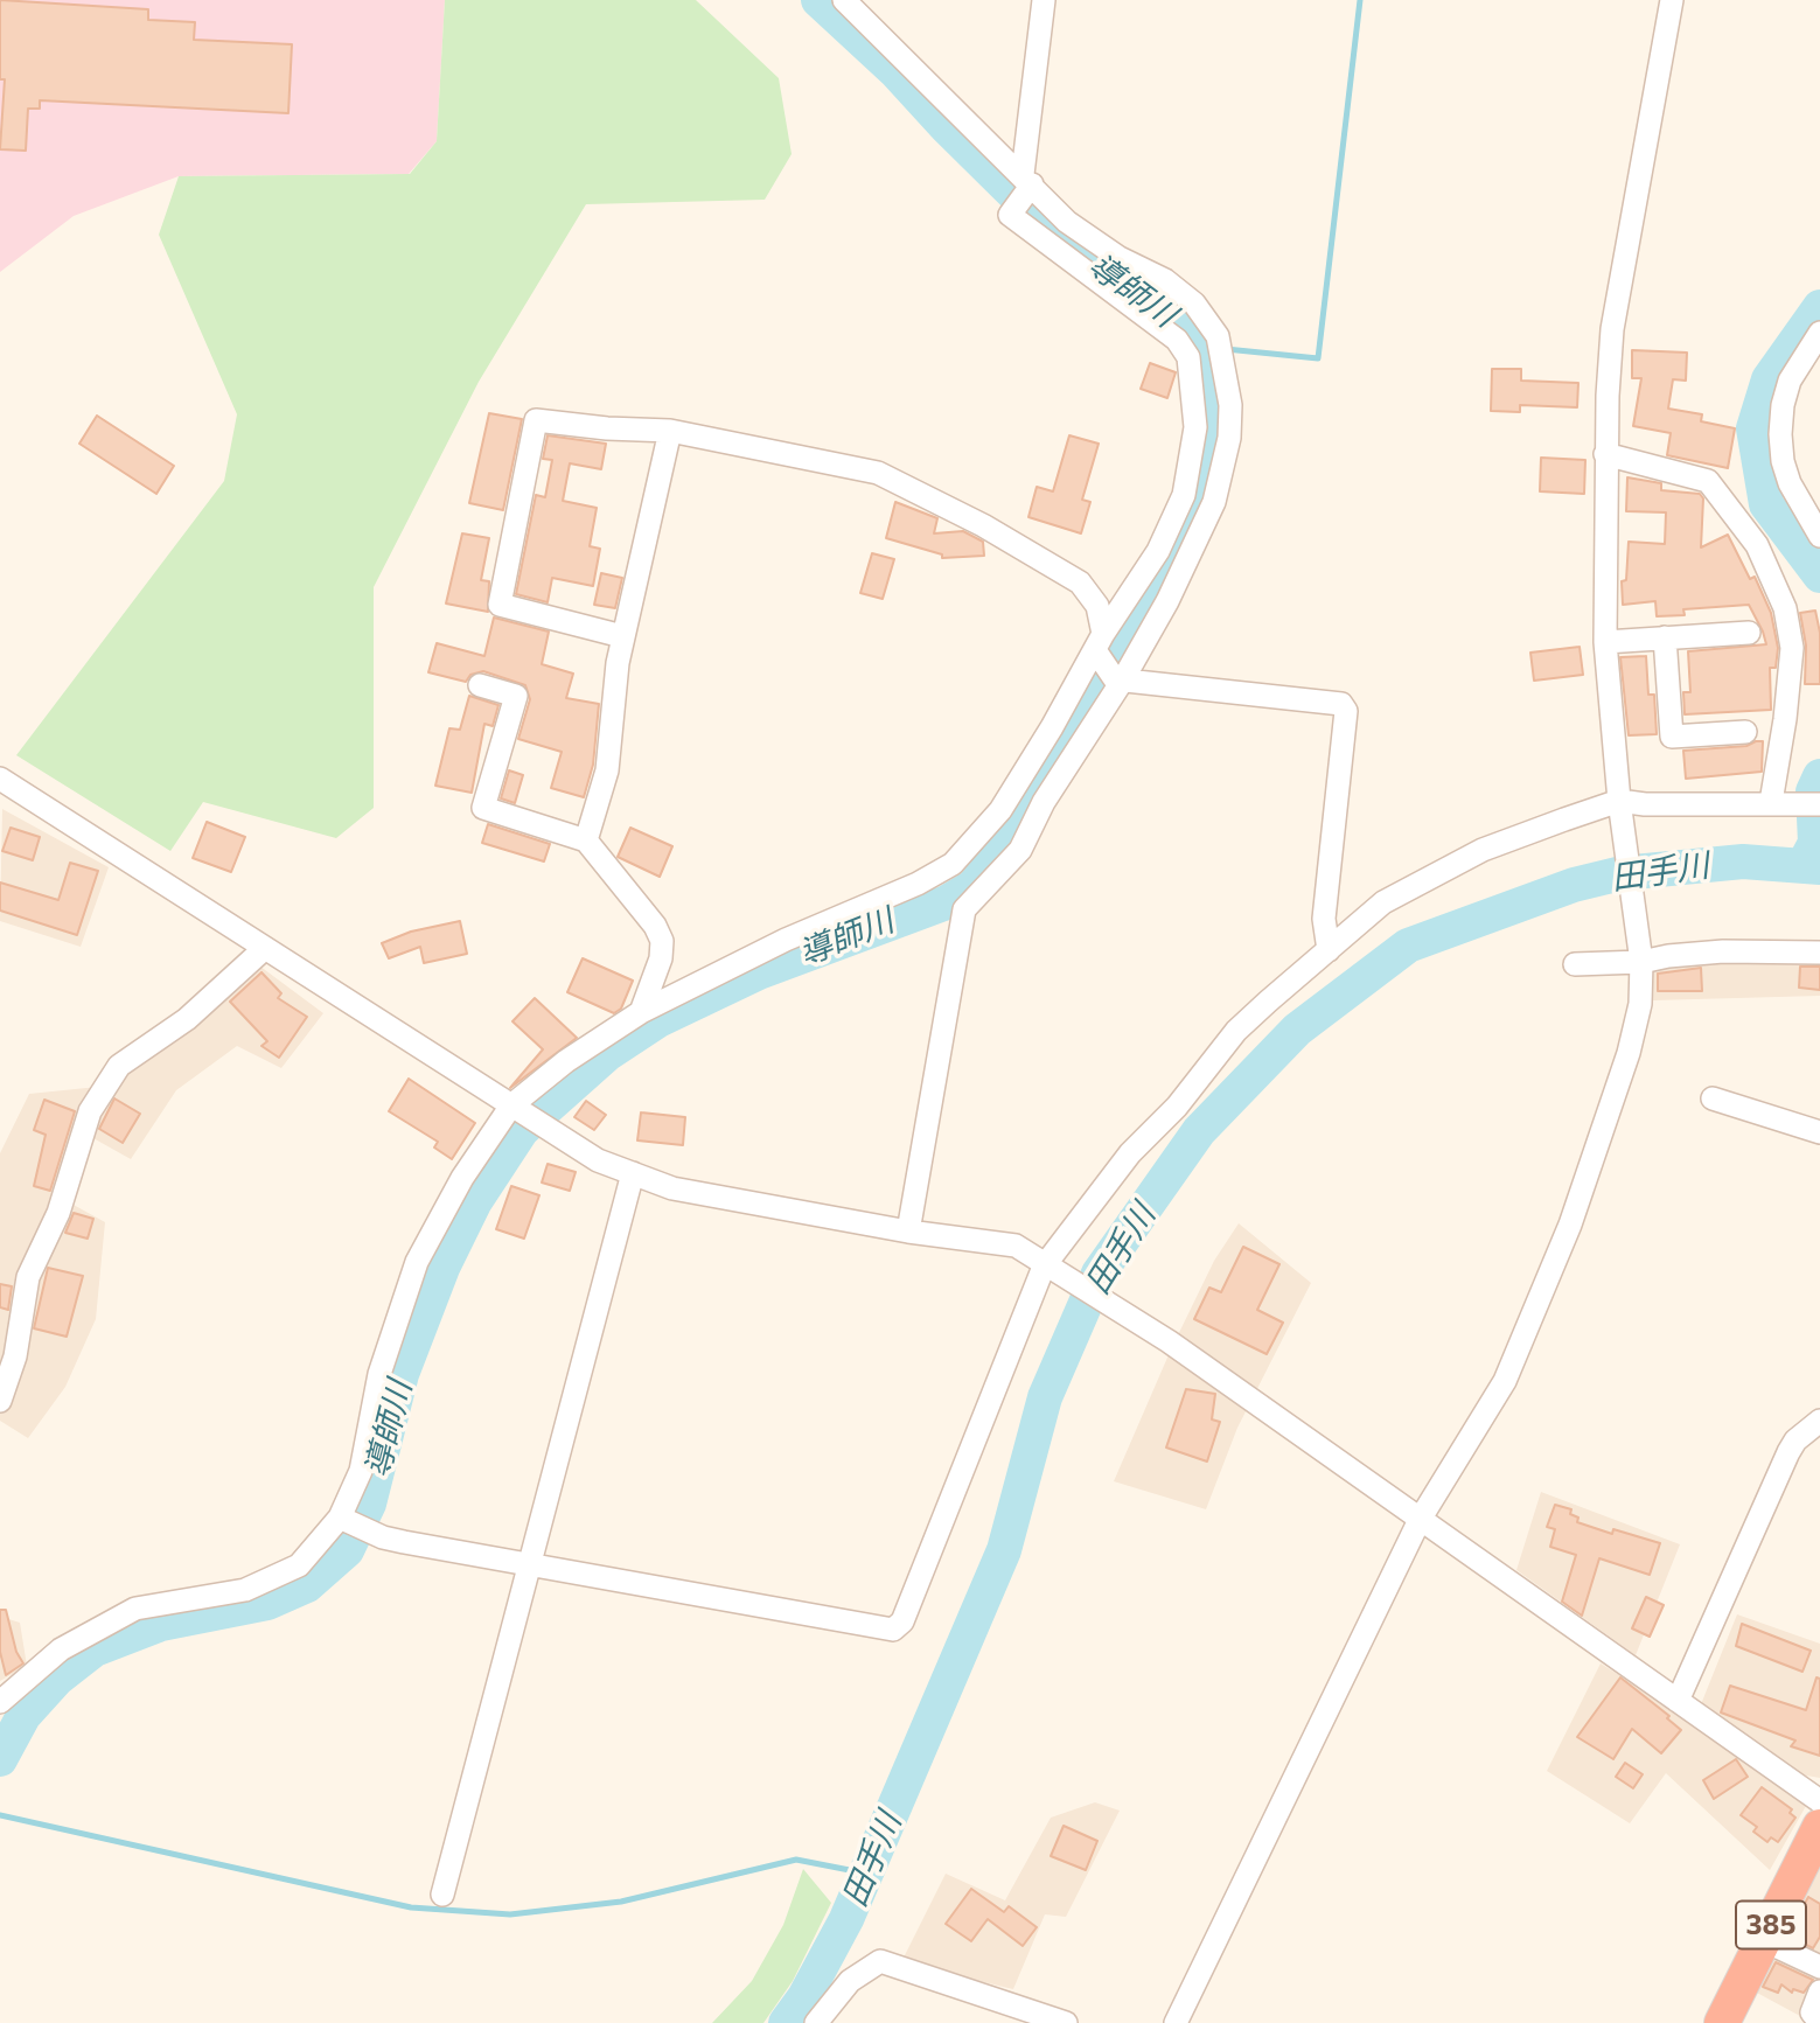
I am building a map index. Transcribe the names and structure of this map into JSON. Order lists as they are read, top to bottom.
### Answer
{
  "streets": {
    "highway": ["385"]
  },
  "water": ["導師川", "田手川"]
}
